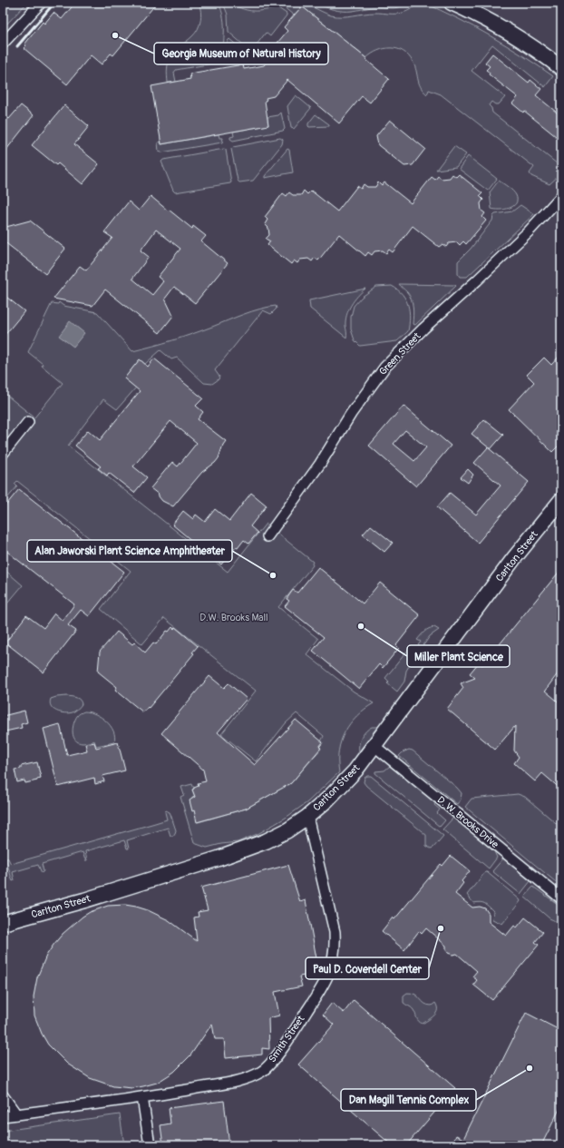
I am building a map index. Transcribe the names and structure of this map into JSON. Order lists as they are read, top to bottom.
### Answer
{
  "streets": {
    "street": [
      "Green Street",
      "Carlton Street",
      "D. W. Brooks Drive",
      "Smith Street"
    ]
  },
  "crossings": [
    ["Carlton Street", "D. W. Brooks Drive"],
    ["Carlton Street", "Smith Street"]
  ],
  "parks": ["D.W. Brooks Mall"],
  "places": [
    "Georgia Museum of Natural History",
    "Alan Jaworski Plant Science Amphitheater",
    "Miller Plant Science",
    "Paul D. Coverdell Center",
    "Dan Magill Tennis Complex"
  ]
}
